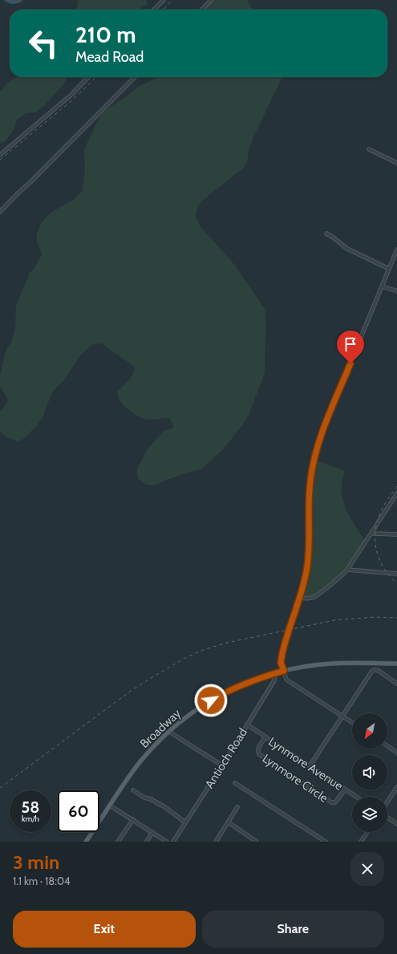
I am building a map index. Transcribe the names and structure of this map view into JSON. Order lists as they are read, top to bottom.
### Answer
{
  "streets": {
    "main road": ["Broadway"],
    "street": ["Antioch Road", "Lynmore Avenue", "Lynmore Circle"]
  },
  "crossings": [
    ["Broadway", "Antioch Road"],
    ["Antioch Road", "Lynmore Avenue"],
    ["Lynmore Avenue", "Lynmore Circle"]
  ],
  "north": "bottom left",
  "page": {
    "turn": ["210 m", "Mead Road"],
    "speed": "58 km/h",
    "limit": "60",
    "heading": ["3 min", "1.1 km · 18:04"],
    "buttons": ["Exit", "Share"]
  }
}
